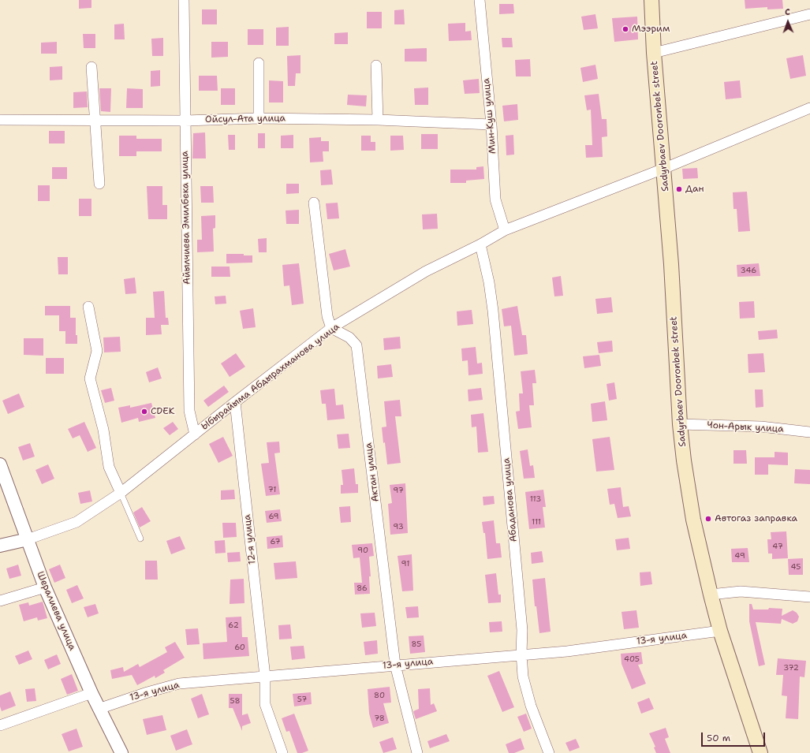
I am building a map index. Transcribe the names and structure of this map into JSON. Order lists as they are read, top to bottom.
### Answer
{
  "streets": {
    "main road": ["Sadyrbaev Dooronbek street"],
    "street": [
      "Мин-Куш улица",
      "Ойсул-Ата улица",
      "Айылчиева Эмилбека улица",
      "Ыбырайыма Абдырахманова улица",
      "Чон-Арык улица",
      "Актан улица",
      "Абаданова улица",
      "12-я улица",
      "Шералиева улица",
      "13-я улица"
    ]
  },
  "crossings": [
    ["Мин-Куш улица", "Ойсул-Ата улица"],
    ["Мин-Куш улица", "Ыбырайыма Абдырахманова улица"],
    ["Ойсул-Ата улица", "Айылчиева Эмилбека улица"],
    ["Sadyrbaev Dooronbek street", "Ыбырайыма Абдырахманова улица"],
    ["Sadyrbaev Dooronbek street", "Чон-Арык улица"],
    ["Sadyrbaev Dooronbek street", "13-я улица"],
    ["Айылчиева Эмилбека улица", "Ыбырайыма Абдырахманова улица"],
    ["Ыбырайыма Абдырахманова улица", "Актан улица"],
    ["Ыбырайыма Абдырахманова улица", "Абаданова улица"],
    ["Ыбырайыма Абдырахманова улица", "12-я улица"],
    ["Ыбырайыма Абдырахманова улица", "Шералиева улица"],
    ["Актан улица", "13-я улица"],
    ["Абаданова улица", "13-я улица"],
    ["12-я улица", "13-я улица"],
    ["Шералиева улица", "13-я улица"]
  ],
  "places": [
    "Мээрим",
    "Дан",
    "CDEK",
    "Автогаз заправка"
  ],
  "house_numbers": [
    "346",
    "71",
    "97",
    "113",
    "69",
    "111",
    "93",
    "67",
    "47",
    "90",
    "49",
    "91",
    "45",
    "86",
    "62",
    "85",
    "60",
    "405",
    "372",
    "80",
    "57",
    "58",
    "78"
  ],
  "scale_bar": "50 m",
  "north": "top"
}
